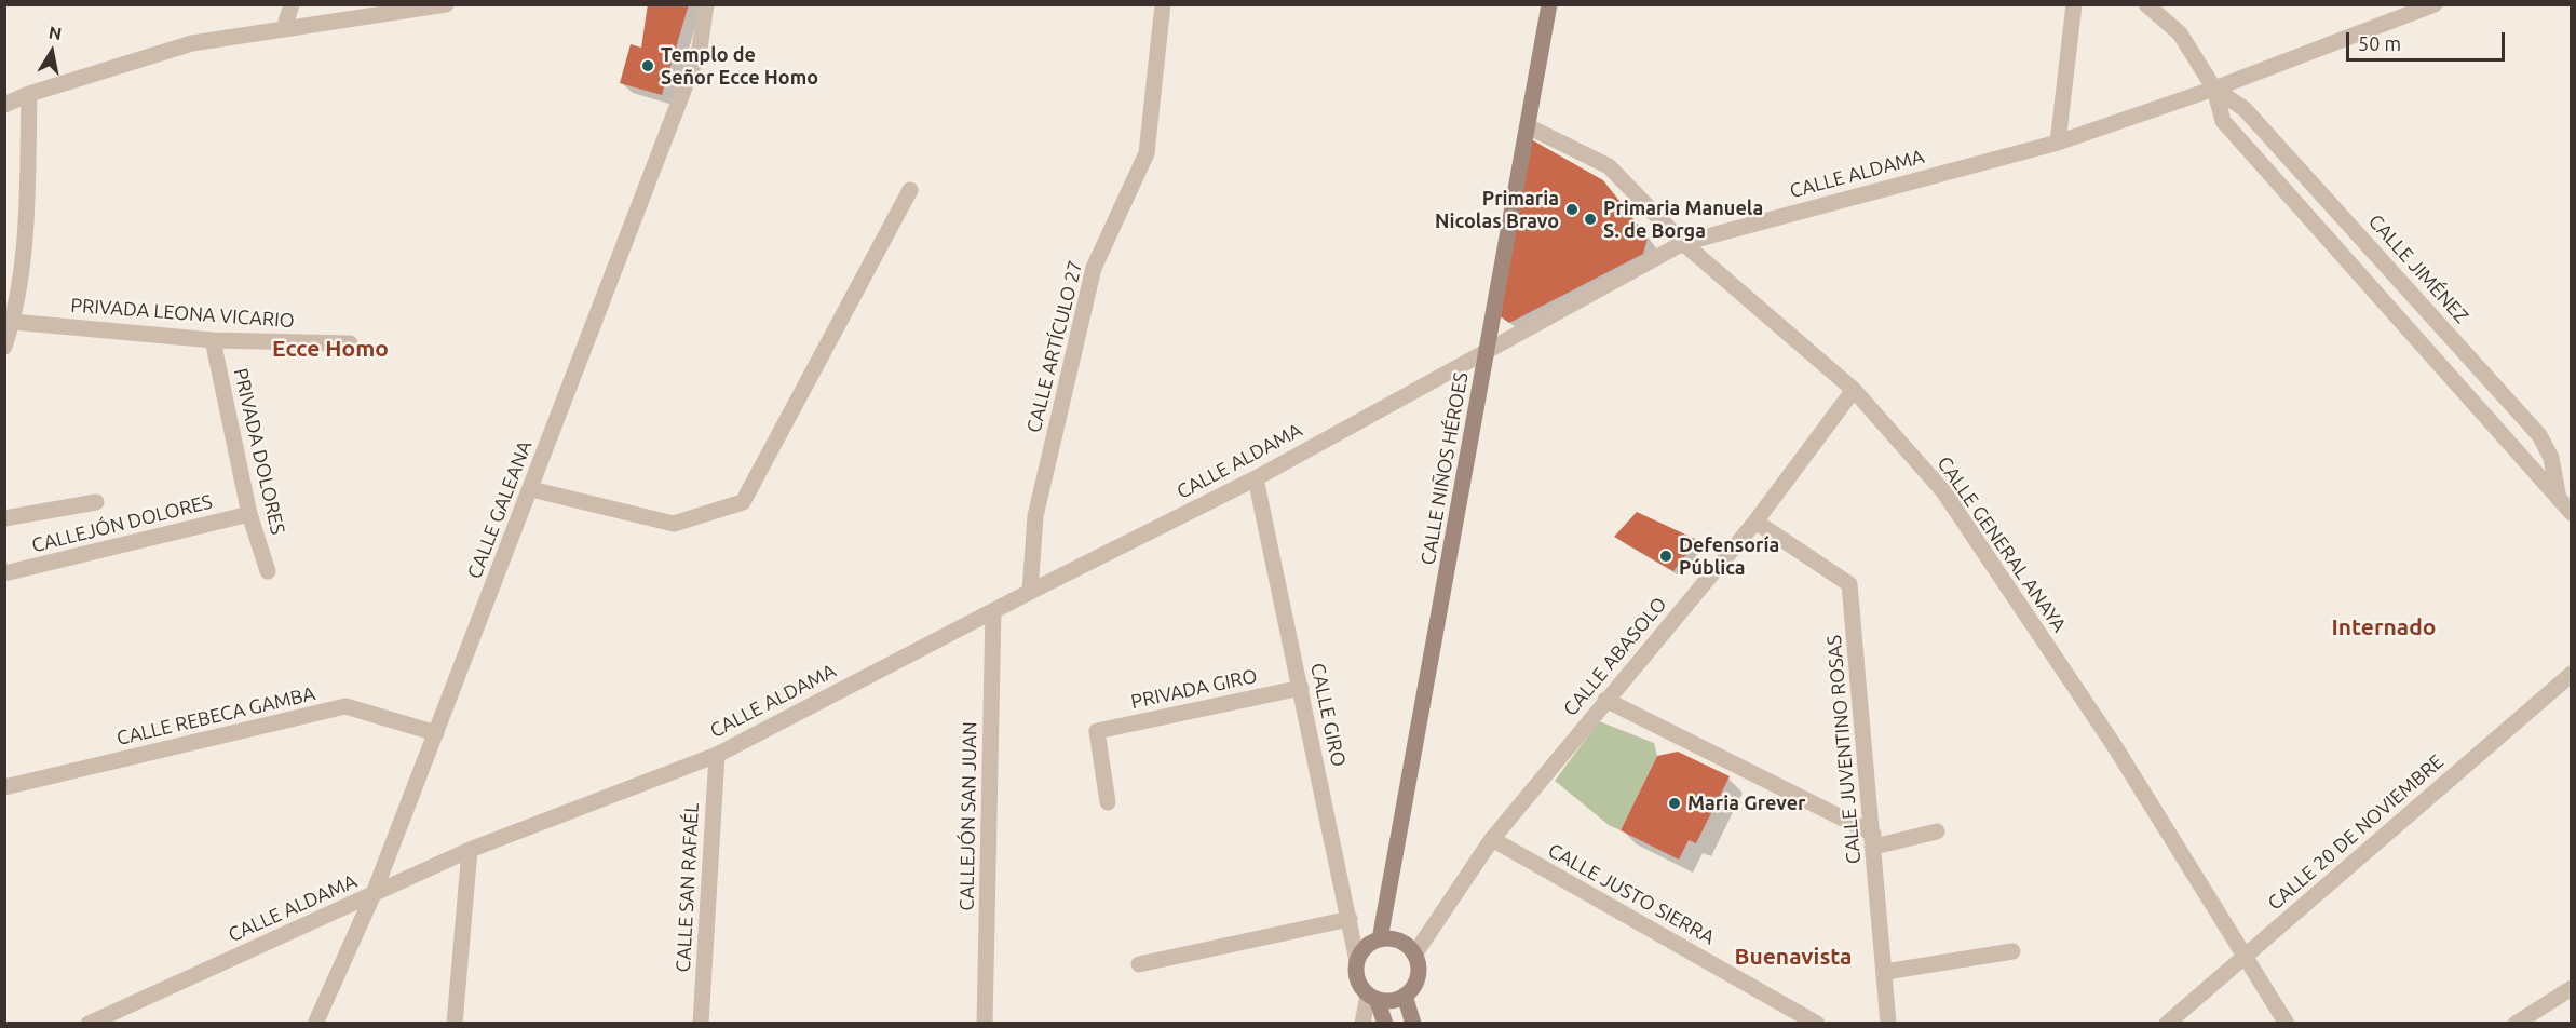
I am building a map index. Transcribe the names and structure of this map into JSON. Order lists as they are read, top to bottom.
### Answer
{
  "streets": {
    "street": [
      "CALLE ALDAMA",
      "CALLE JIMÉNEZ",
      "PRIVADA LEONA VICARIO",
      "CALLE ARTÍCULO 27",
      "PRIVADA DOLORES",
      "CALLE NIÑOS HÉROES",
      "CALLE GALEANA",
      "CALLEJÓN DOLORES",
      "CALLE GENERAL ANAYA",
      "CALLE ABASOLO",
      "PRIVADA GIRO",
      "CALLE GIRO",
      "CALLE REBECA GAMBA",
      "CALLE JUVENTINO ROSAS",
      "CALLEJÓN SAN JUAN",
      "CALLE 20 DE NOVIEMBRE",
      "CALLE SAN RAFAÉL",
      "CALLE JUSTO SIERRA"
    ]
  },
  "crossings": [
    ["CALLE ALDAMA", "CALLE JIMÉNEZ"],
    ["CALLE ALDAMA", "CALLE ARTÍCULO 27"],
    ["CALLE ALDAMA", "CALLE NIÑOS HÉROES"],
    ["CALLE ALDAMA", "CALLE GALEANA"],
    ["CALLE ALDAMA", "CALLE GENERAL ANAYA"],
    ["CALLE ALDAMA", "CALLE GIRO"],
    ["CALLE ALDAMA", "CALLEJÓN SAN JUAN"],
    ["CALLE ALDAMA", "CALLE SAN RAFAÉL"],
    ["PRIVADA LEONA VICARIO", "PRIVADA DOLORES"],
    ["PRIVADA DOLORES", "CALLEJÓN DOLORES"],
    ["CALLE NIÑOS HÉROES", "CALLE GENERAL ANAYA"],
    ["CALLE NIÑOS HÉROES", "CALLE ABASOLO"],
    ["CALLE NIÑOS HÉROES", "CALLE GIRO"],
    ["CALLE GALEANA", "CALLE REBECA GAMBA"],
    ["CALLE GENERAL ANAYA", "CALLE ABASOLO"],
    ["CALLE GENERAL ANAYA", "CALLE 20 DE NOVIEMBRE"],
    ["CALLE ABASOLO", "CALLE GIRO"],
    ["CALLE ABASOLO", "CALLE JUVENTINO ROSAS"],
    ["CALLE ABASOLO", "CALLE JUSTO SIERRA"],
    ["PRIVADA GIRO", "CALLE GIRO"]
  ],
  "districts": ["Ecce Homo", "Internado", "Buenavista"],
  "places": [
    "Templo de Señor Ecce Homo",
    "Primaria Nicolas Bravo",
    "Primaria Manuela S. de Borga",
    "Defensoría Pública",
    "Maria Grever"
  ],
  "scale_bar": "50 m",
  "north": "top"
}
